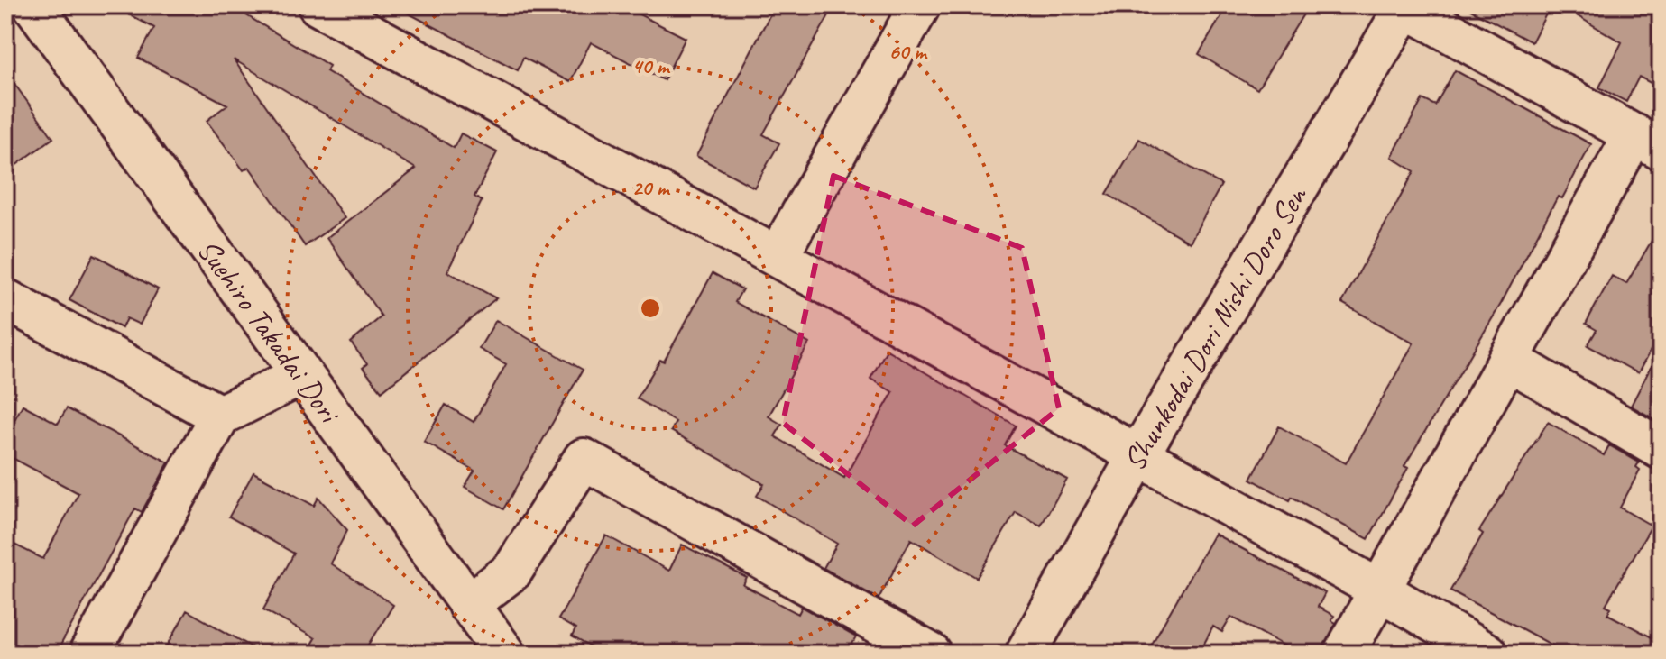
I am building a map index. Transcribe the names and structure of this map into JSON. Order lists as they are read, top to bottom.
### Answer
{
  "streets": {
    "street": ["Shunkodai Dori Nishi Doro Sen", "Suehiro Takadai Dori"]
  },
  "rings": ["60 m", "40 m", "20 m"]
}
